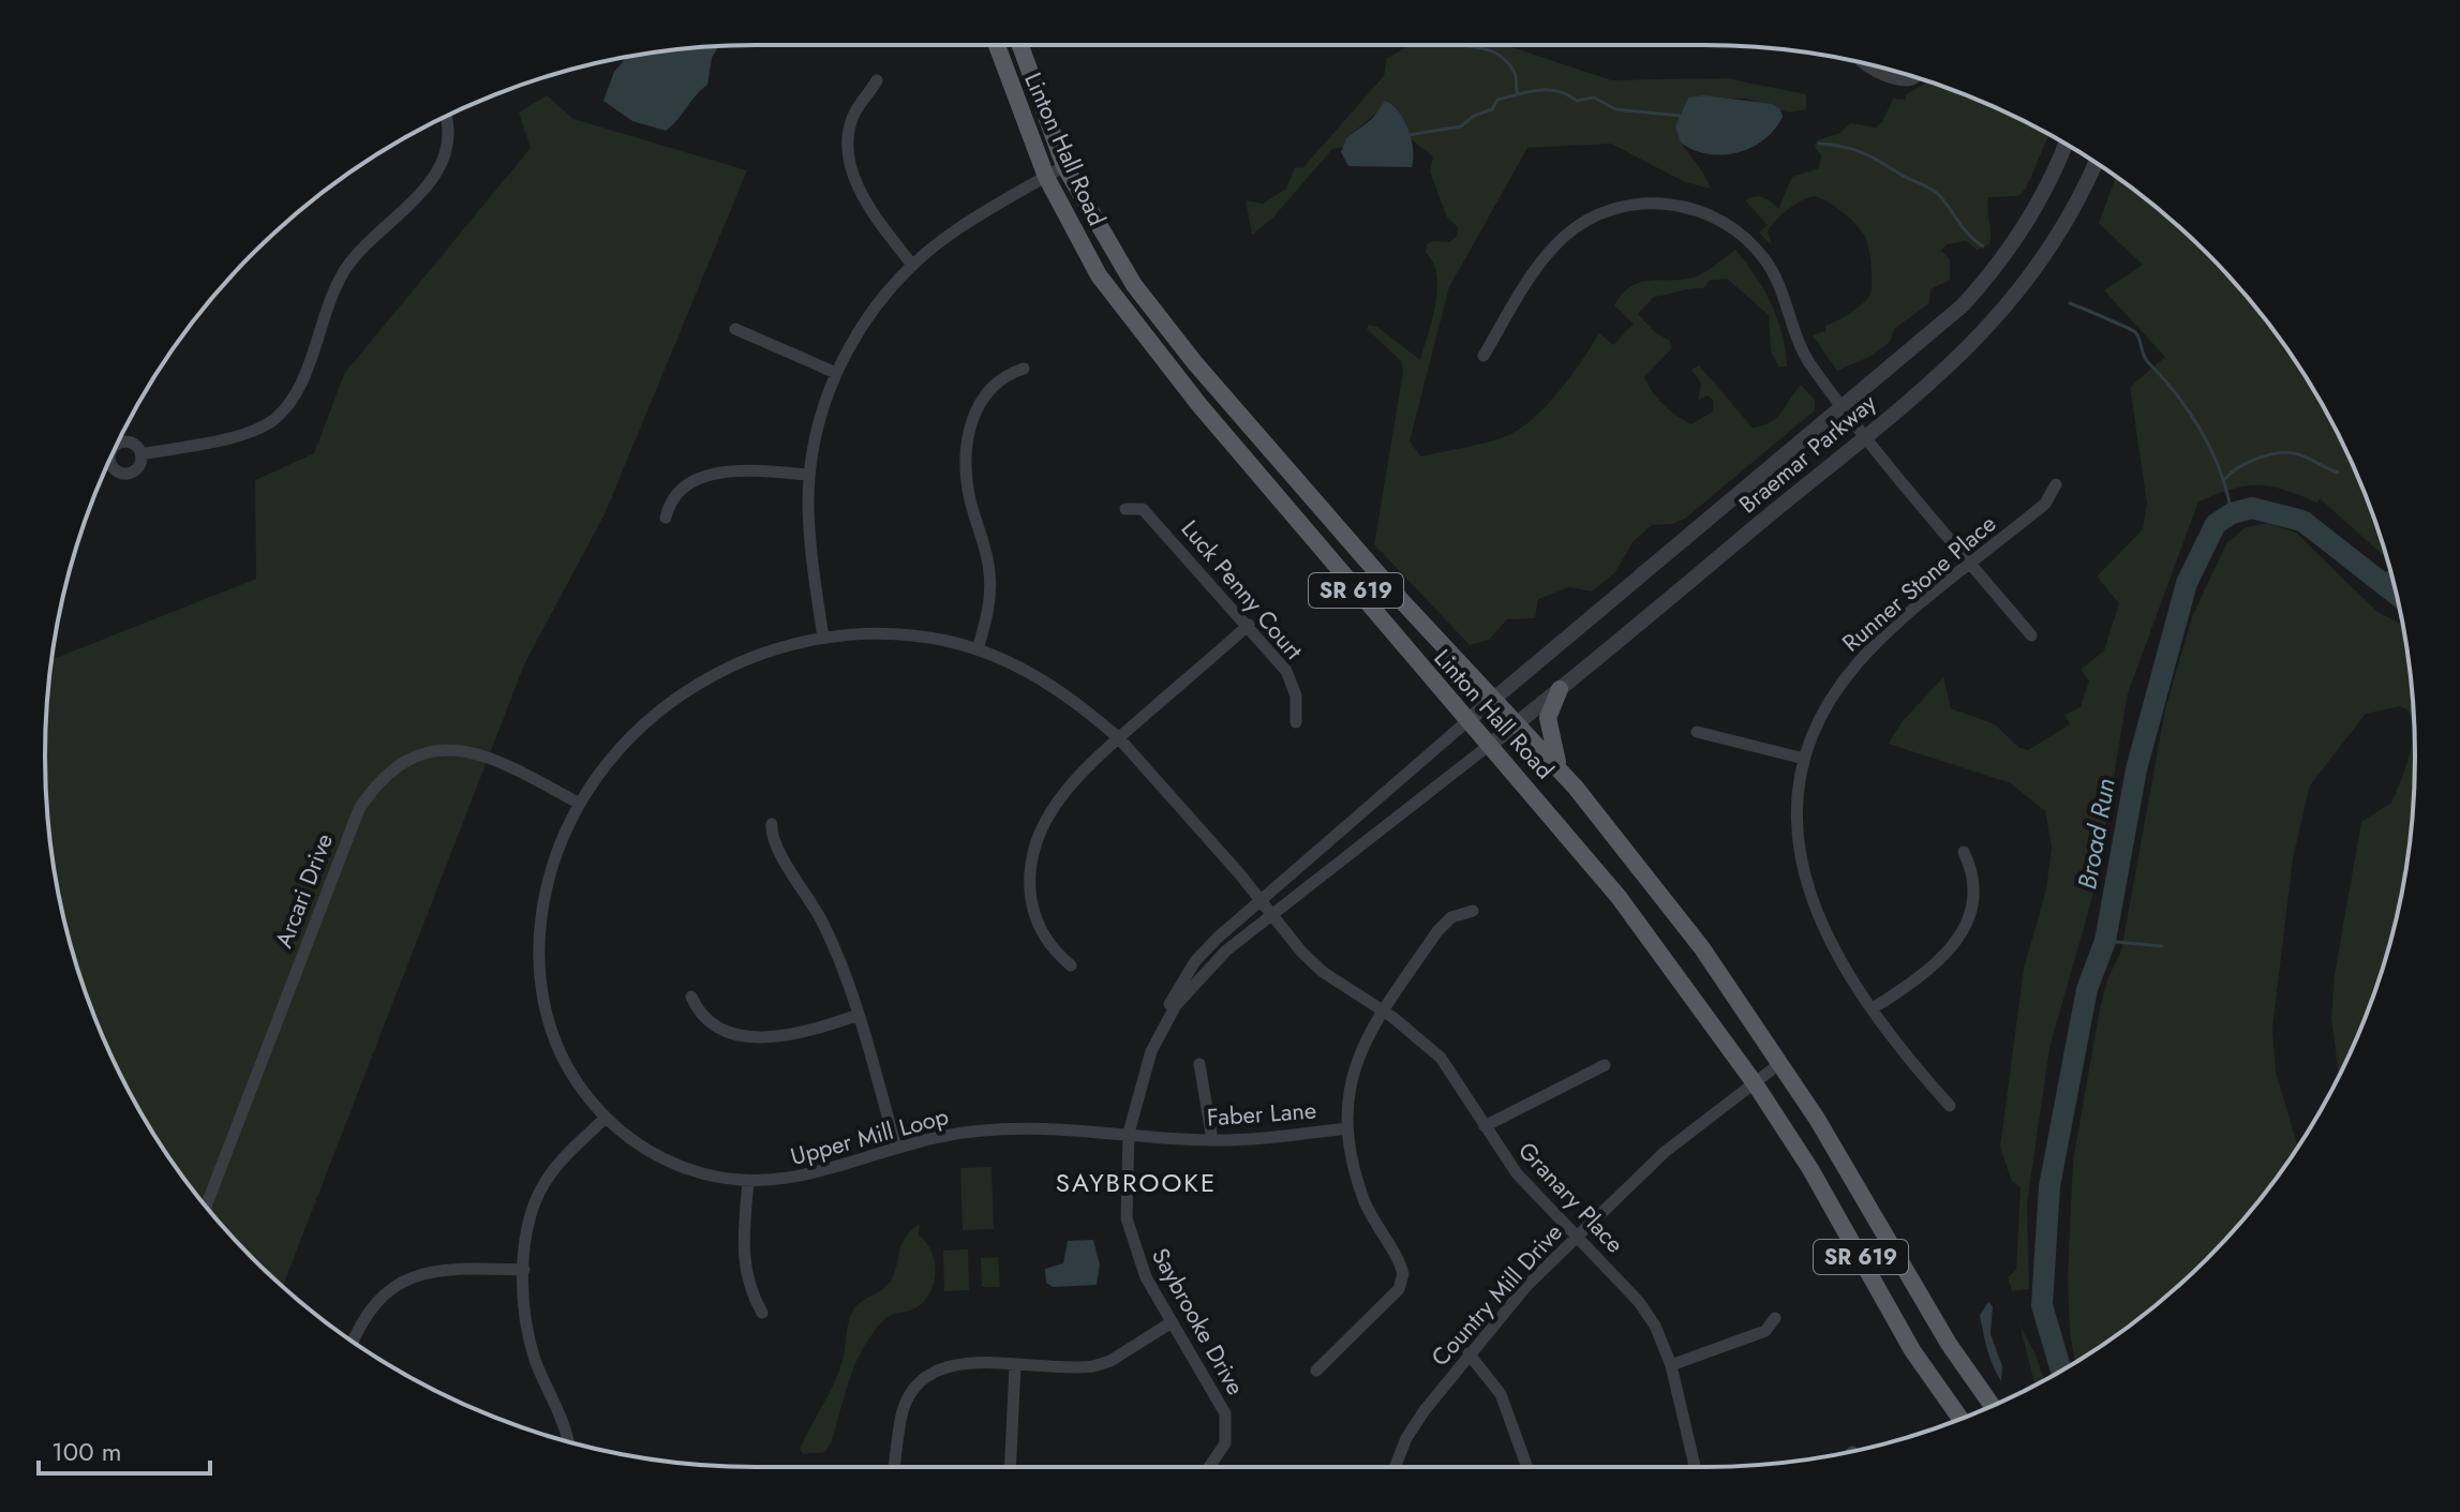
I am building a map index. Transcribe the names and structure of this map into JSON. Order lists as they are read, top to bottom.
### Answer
{
  "streets": {
    "main road": ["Linton Hall Road", "SR 619"],
    "street": [
      "Braemar Parkway",
      "Runner Stone Place",
      "Luck Penny Court",
      "Arcari Drive",
      "Faber Lane",
      "Upper Mill Loop",
      "Granary Place",
      "Country Mill Drive",
      "Saybrooke Drive"
    ]
  },
  "crossings": [
    ["Linton Hall Road", "Braemar Parkway"],
    ["Linton Hall Road", "Country Mill Drive"],
    ["Linton Hall Road", "Saybrooke Drive"],
    ["Braemar Parkway", "Saybrooke Drive"],
    ["Arcari Drive", "Upper Mill Loop"],
    ["Faber Lane", "Upper Mill Loop"],
    ["Faber Lane", "Saybrooke Drive"],
    ["Upper Mill Loop", "Granary Place"],
    ["Upper Mill Loop", "Saybrooke Drive"],
    ["Granary Place", "Country Mill Drive"],
    ["Granary Place", "Saybrooke Drive"]
  ],
  "districts": ["SAYBROOKE"],
  "water": ["Broad Run"],
  "scale_bar": "100 m"
}
